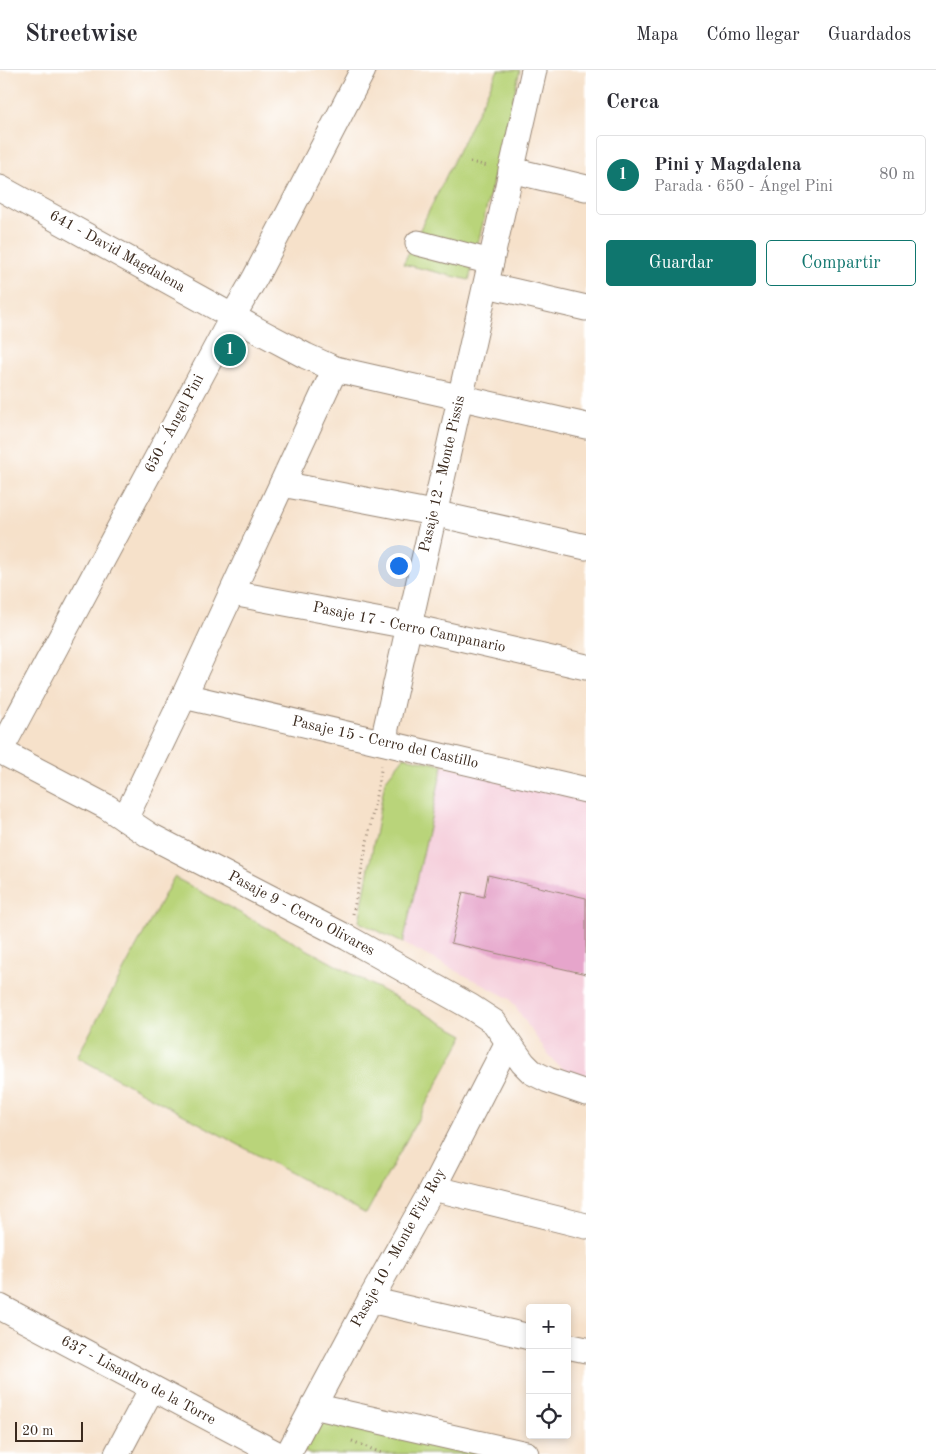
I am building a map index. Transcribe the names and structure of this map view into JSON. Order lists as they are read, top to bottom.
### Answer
{
  "streets": {
    "street": [
      "641 - David Magdalena",
      "650 - Ángel Pini",
      "Pasaje 12 - Monte Pissis",
      "Pasaje 17 - Cerro Campanario",
      "Pasaje 15 - Cerro del Castillo",
      "Pasaje 9 - Cerro Olivares",
      "Pasaje 10 - Monte Fitz Roy",
      "637 - Lisandro de la Torre"
    ]
  },
  "crossings": [
    ["641 - David Magdalena", "650 - Ángel Pini"],
    ["641 - David Magdalena", "Pasaje 12 - Monte Pissis"],
    ["650 - Ángel Pini", "Pasaje 9 - Cerro Olivares"],
    ["Pasaje 12 - Monte Pissis", "Pasaje 17 - Cerro Campanario"],
    ["Pasaje 12 - Monte Pissis", "Pasaje 15 - Cerro del Castillo"],
    ["Pasaje 9 - Cerro Olivares", "Pasaje 10 - Monte Fitz Roy"]
  ],
  "scale_bar": "20 m",
  "page": {
    "header": "Streetwise",
    "nav": ["Mapa", "Cómo llegar", "Guardados"],
    "heading": "Cerca",
    "list": [
      {
        "mark": "1",
        "name": "Pini y Magdalena",
        "note": "Parada · 650 - Ángel Pini",
        "value": "80 m"
      }
    ],
    "buttons": ["Guardar", "Compartir"],
    "pins": "1",
    "map_buttons": ["+", "−"],
    "scale": "20 m"
  }
}
